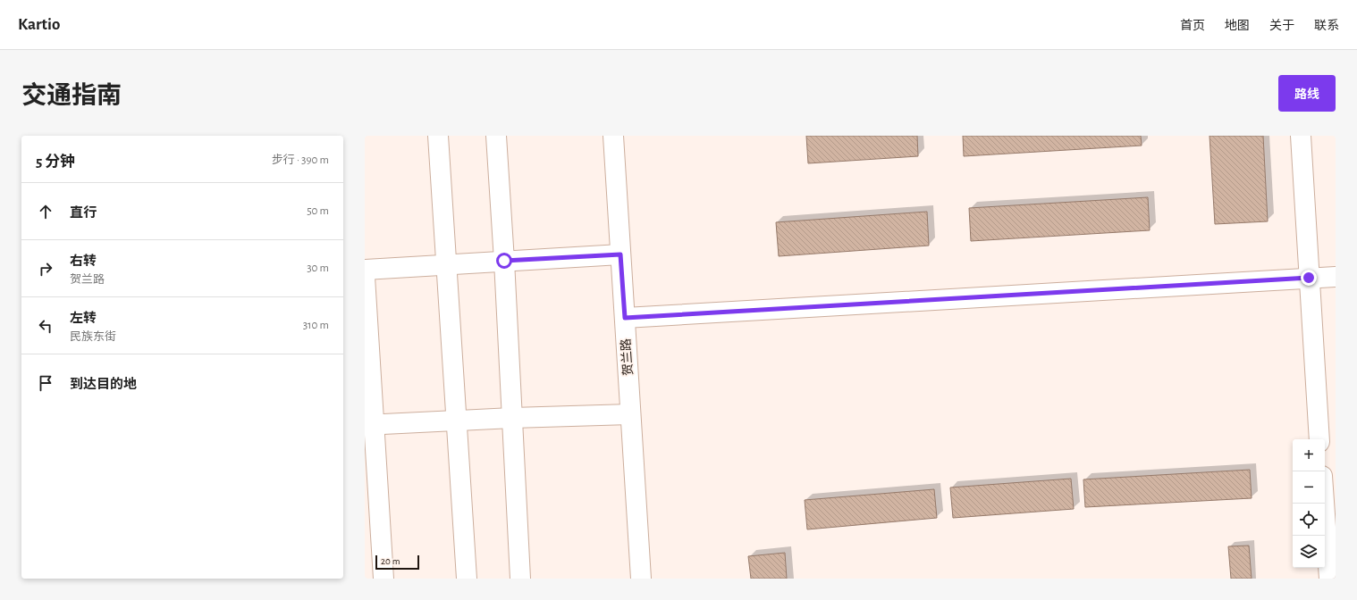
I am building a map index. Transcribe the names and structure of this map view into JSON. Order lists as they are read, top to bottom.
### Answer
{
  "streets": {
    "street": ["贺兰路"]
  },
  "scale_bar": "20 m",
  "page": {
    "header": "Kartio",
    "nav": [
      "首页",
      "地图",
      "关于",
      "联系"
    ],
    "title": "交通指南",
    "buttons": "路线",
    "heading": ["5 分钟", "步行 · 390 m"],
    "list": [
      ["直行", "50 m"],
      ["右转", "贺兰路", "30 m"],
      ["左转", "民族东街", "310 m"],
      "到达目的地"
    ],
    "map_buttons": ["+", "−"],
    "scale": "20 m"
  }
}
